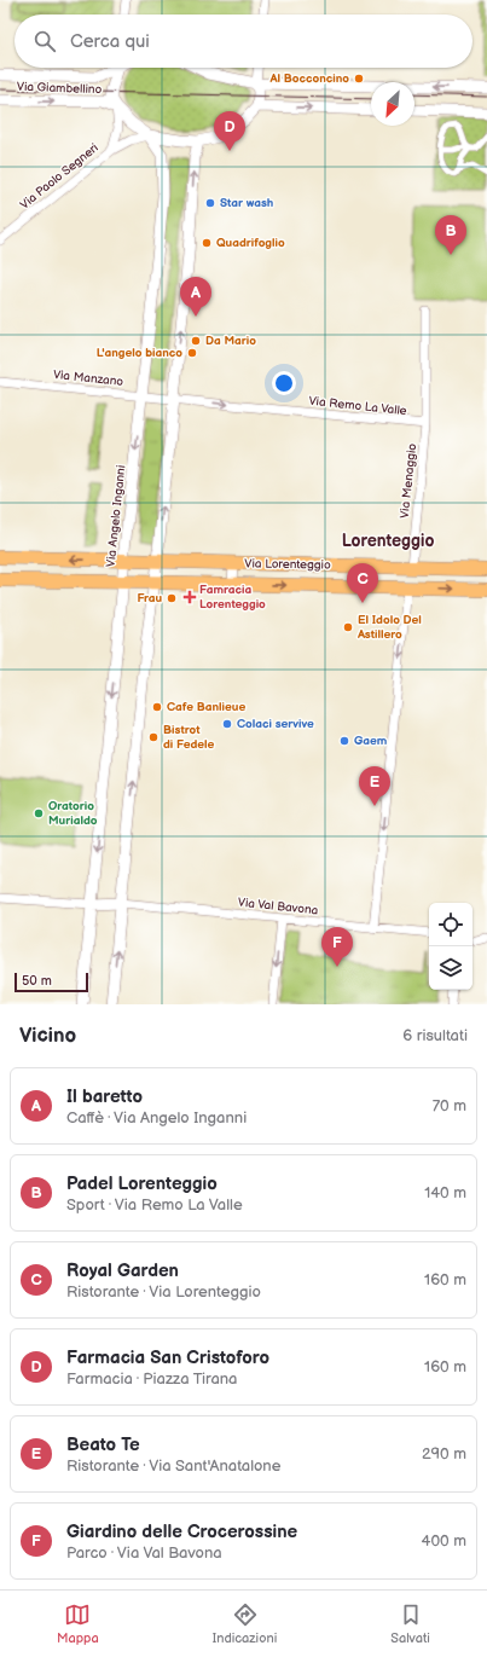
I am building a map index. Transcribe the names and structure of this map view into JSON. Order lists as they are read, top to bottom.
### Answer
{
  "streets": {
    "main road": ["Via Lorenteggio"],
    "street": [
      "Via Giambellino",
      "Via Paolo Segneri",
      "Via Manzano",
      "Via Remo La Valle",
      "Via Menaggio",
      "Via Angelo Inganni",
      "Via Val Bavona"
    ]
  },
  "crossings": [
    ["Via Giambellino", "Via Paolo Segneri"],
    ["Via Paolo Segneri", "Via Angelo Inganni"],
    ["Via Manzano", "Via Remo La Valle"],
    ["Via Manzano", "Via Angelo Inganni"],
    ["Via Remo La Valle", "Via Menaggio"],
    ["Via Menaggio", "Via Lorenteggio"],
    ["Via Angelo Inganni", "Via Lorenteggio"]
  ],
  "one_way": ["Via Remo La Valle"],
  "districts": ["Lorenteggio"],
  "places": {
    "other": [
      "Al Bocconcino",
      "Star wash",
      "Quadrifoglio",
      "Da Mario",
      "L'angelo bianco",
      "Frau",
      "El Idolo Del Astillero",
      "Cafe Banlieue",
      "Colaci servive",
      "Bistrot di Fedele",
      "Gaem",
      "Oratorio Murialdo"
    ],
    "health": ["Famracia Lorenteggio"]
  },
  "scale_bar": "50 m",
  "north": "bottom left",
  "page": {
    "search": "Cerca qui",
    "pins": [
      "D",
      "B",
      "A",
      "C",
      "E",
      "F"
    ],
    "scale": "50 m",
    "heading": ["Vicino", "6 risultati"],
    "list": [
      {
        "mark": "A",
        "name": "Il baretto",
        "note": "Caffè · Via Angelo Inganni",
        "value": "70 m"
      },
      {
        "mark": "B",
        "name": "Padel Lorenteggio",
        "note": "Sport · Via Remo La Valle",
        "value": "140 m"
      },
      {
        "mark": "C",
        "name": "Royal Garden",
        "note": "Ristorante · Via Lorenteggio",
        "value": "160 m"
      },
      {
        "mark": "D",
        "name": "Farmacia San Cristoforo",
        "note": "Farmacia · Piazza Tirana",
        "value": "160 m"
      },
      {
        "mark": "E",
        "name": "Beato Te",
        "note": "Ristorante · Via Sant'Anatalone",
        "value": "290 m"
      },
      {
        "mark": "F",
        "name": "Giardino delle Crocerossine",
        "note": "Parco · Via Val Bavona",
        "value": "400 m"
      }
    ],
    "nav": ["Mappa", "Indicazioni", "Salvati"]
  }
}
